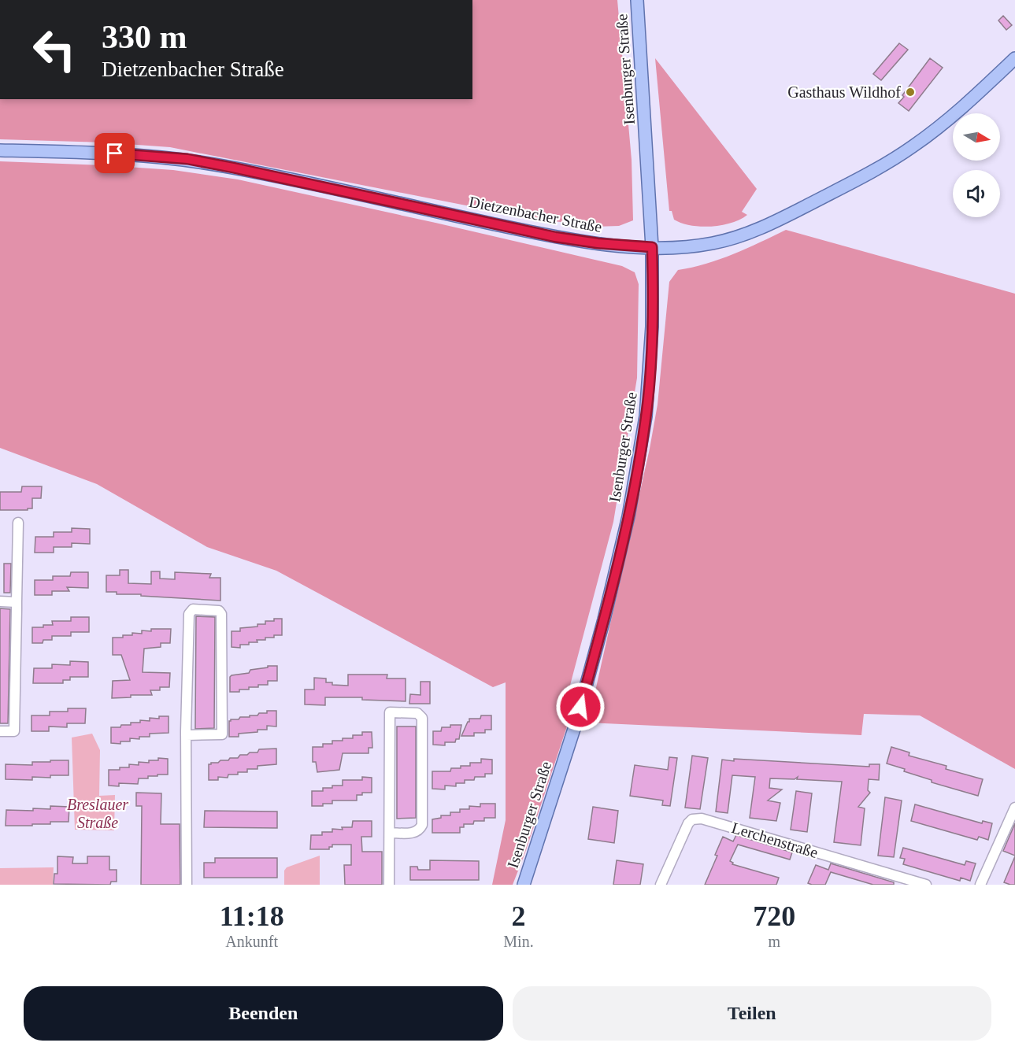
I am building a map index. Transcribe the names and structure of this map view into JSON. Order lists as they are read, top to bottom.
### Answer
{
  "streets": {
    "main road": ["Isenburger Straße", "Dietzenbacher Straße"],
    "street": ["Lerchenstraße"]
  },
  "crossings": [
    ["Isenburger Straße", "Dietzenbacher Straße"]
  ],
  "parks": ["Breslauer Straße"],
  "places": ["Gasthaus Wildhof"],
  "north": "right",
  "page": {
    "turn": ["330 m", "Dietzenbacher Straße"],
    "eta": [
      "11:18",
      "Ankunft",
      "2",
      "Min.",
      "720",
      "m"
    ],
    "buttons": ["Beenden", "Teilen"]
  }
}
